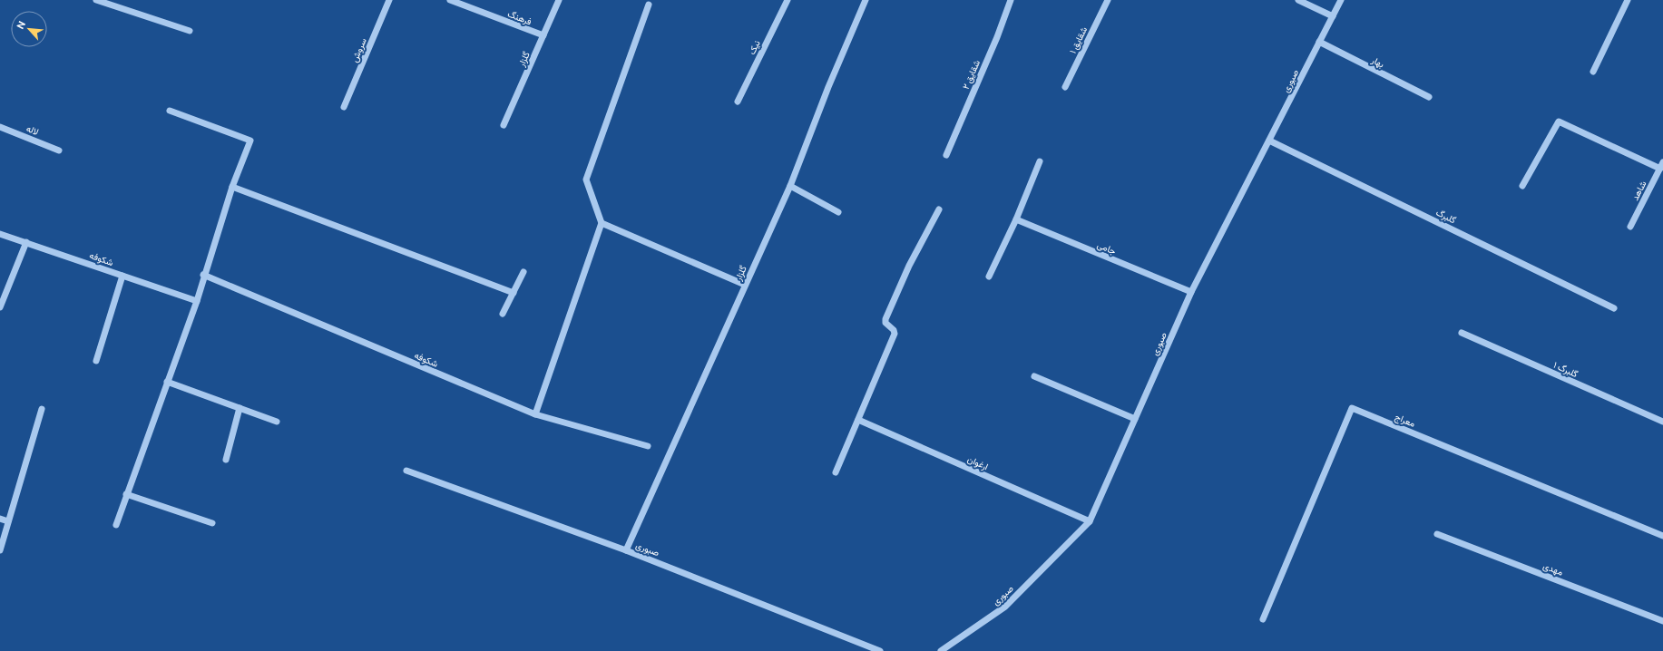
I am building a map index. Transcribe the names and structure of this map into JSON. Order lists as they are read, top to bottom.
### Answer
{
  "streets": {
    "street": [
      "فرهنگ",
      "شقایق ۱",
      "نیک",
      "سروش",
      "گلزار",
      "بهار",
      "شقایق ۲",
      "صبوری",
      "لاله",
      "شاهد",
      "گلبرگ",
      "جامی",
      "شکوفه",
      "گلبرگ ۱",
      "معراج",
      "ارغوان",
      "مهدی"
    ]
  },
  "crossings": [
    ["فرهنگ", "گلزار"],
    ["گلزار", "صبوری"],
    ["بهار", "صبوری"],
    ["صبوری", "گلبرگ"],
    ["صبوری", "جامی"],
    ["صبوری", "ارغوان"]
  ],
  "north": "top left"
}
